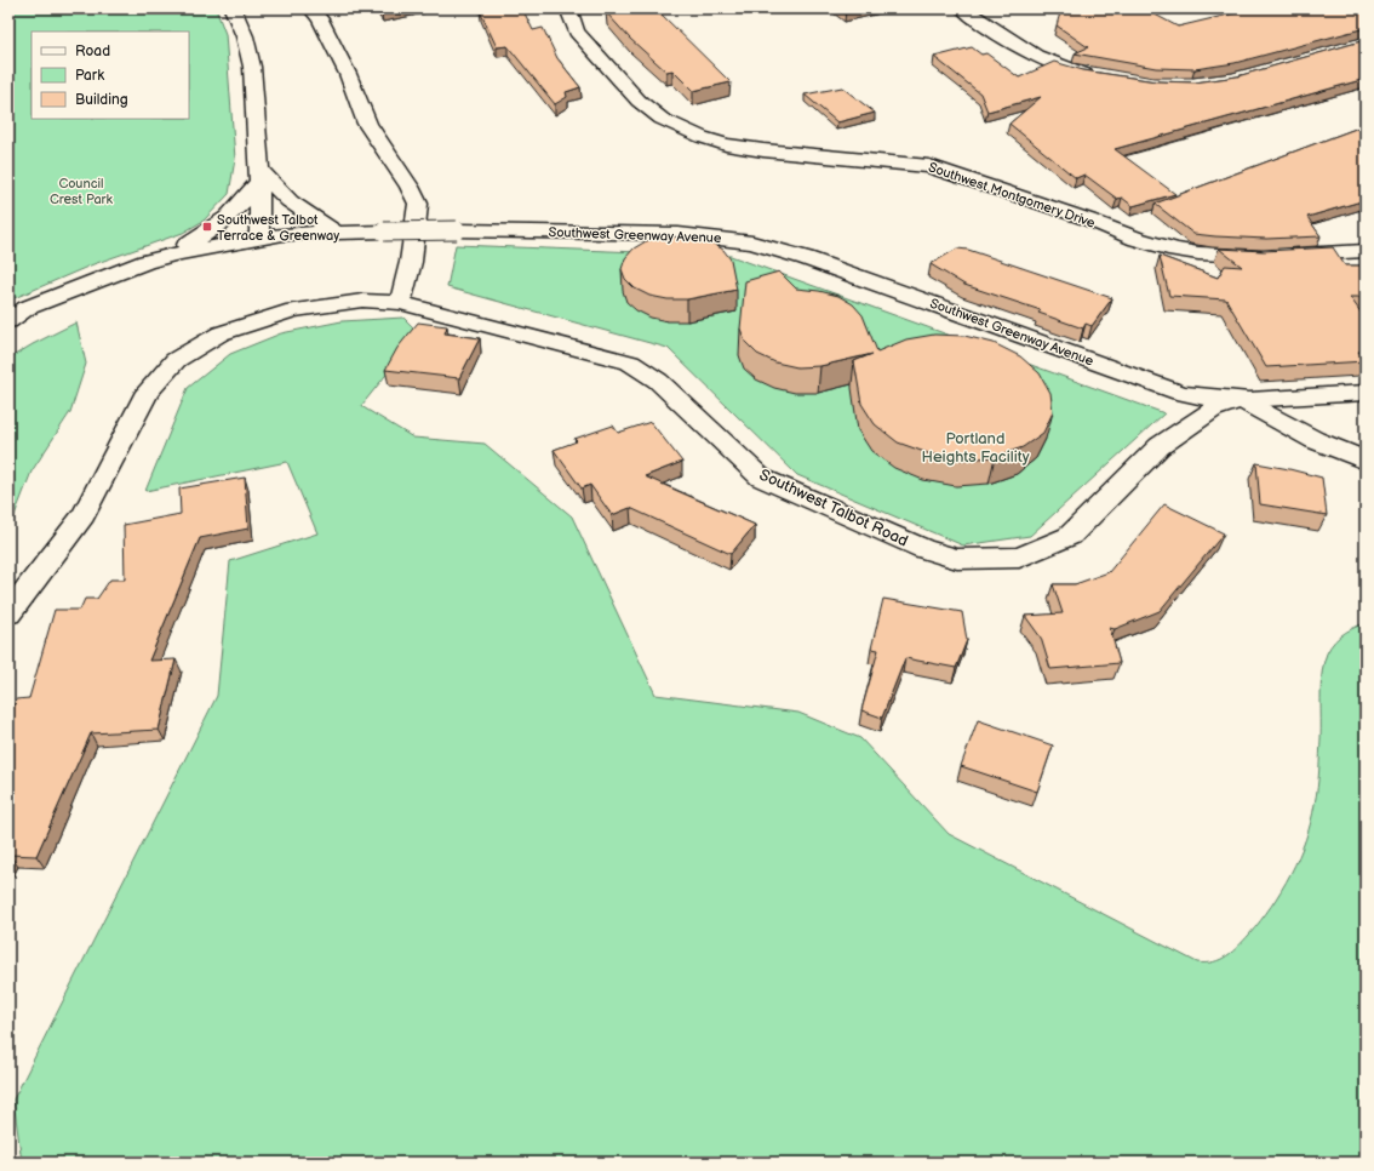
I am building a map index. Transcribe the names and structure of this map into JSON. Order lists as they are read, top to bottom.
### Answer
{
  "streets": {
    "street": ["Southwest Montgomery Drive", "Southwest Greenway Avenue", "Southwest Talbot Road"]
  },
  "crossings": [
    ["Southwest Greenway Avenue", "Southwest Talbot Road"]
  ],
  "parks": ["Council Crest Park", "Portland Heights Facility"],
  "places": {
    "transit": ["Southwest Talbot Terrace & Greenway"]
  },
  "legend": ["Road", "Park", "Building"]
}
